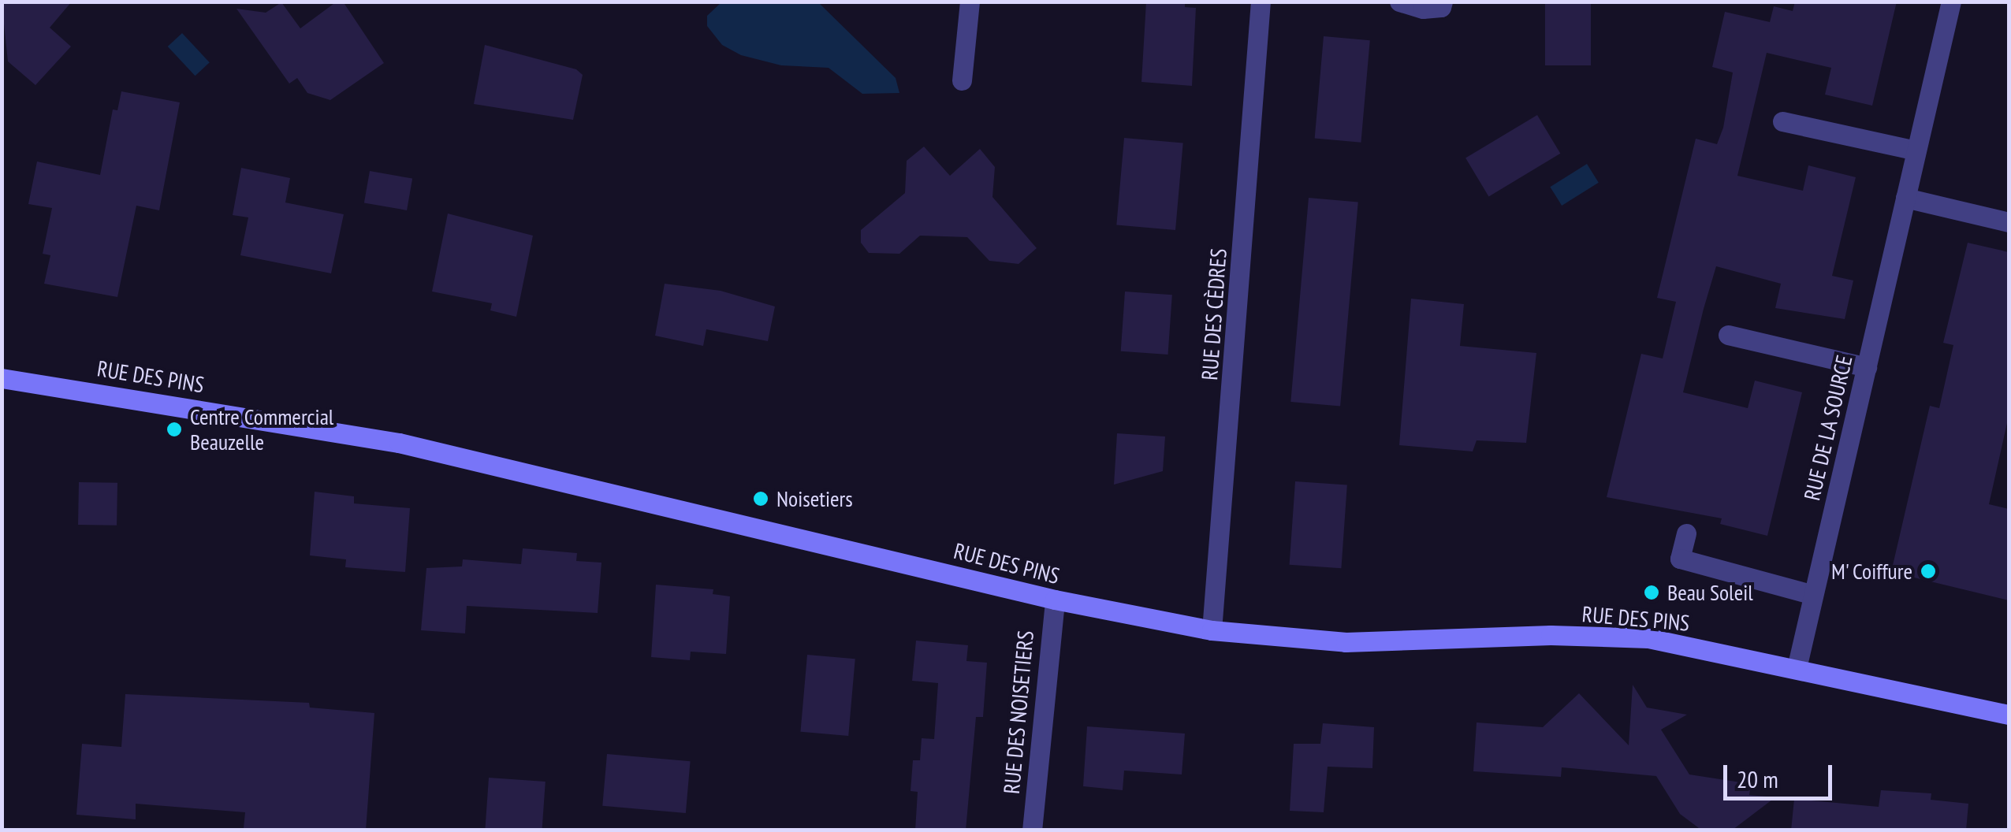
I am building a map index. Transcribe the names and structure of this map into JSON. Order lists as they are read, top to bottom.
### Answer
{
  "streets": {
    "street": [
      "RUE DES CÈDRES",
      "RUE DES PINS",
      "RUE DE LA SOURCE",
      "RUE DES NOISETIERS"
    ]
  },
  "crossings": [
    ["RUE DES CÈDRES", "RUE DES PINS"],
    ["RUE DES PINS", "RUE DE LA SOURCE"],
    ["RUE DES PINS", "RUE DES NOISETIERS"]
  ],
  "places": [
    "Centre Commercial Beauzelle",
    "Noisetiers",
    "M' Coiffure",
    "Beau Soleil"
  ],
  "scale_bar": "20 m"
}
